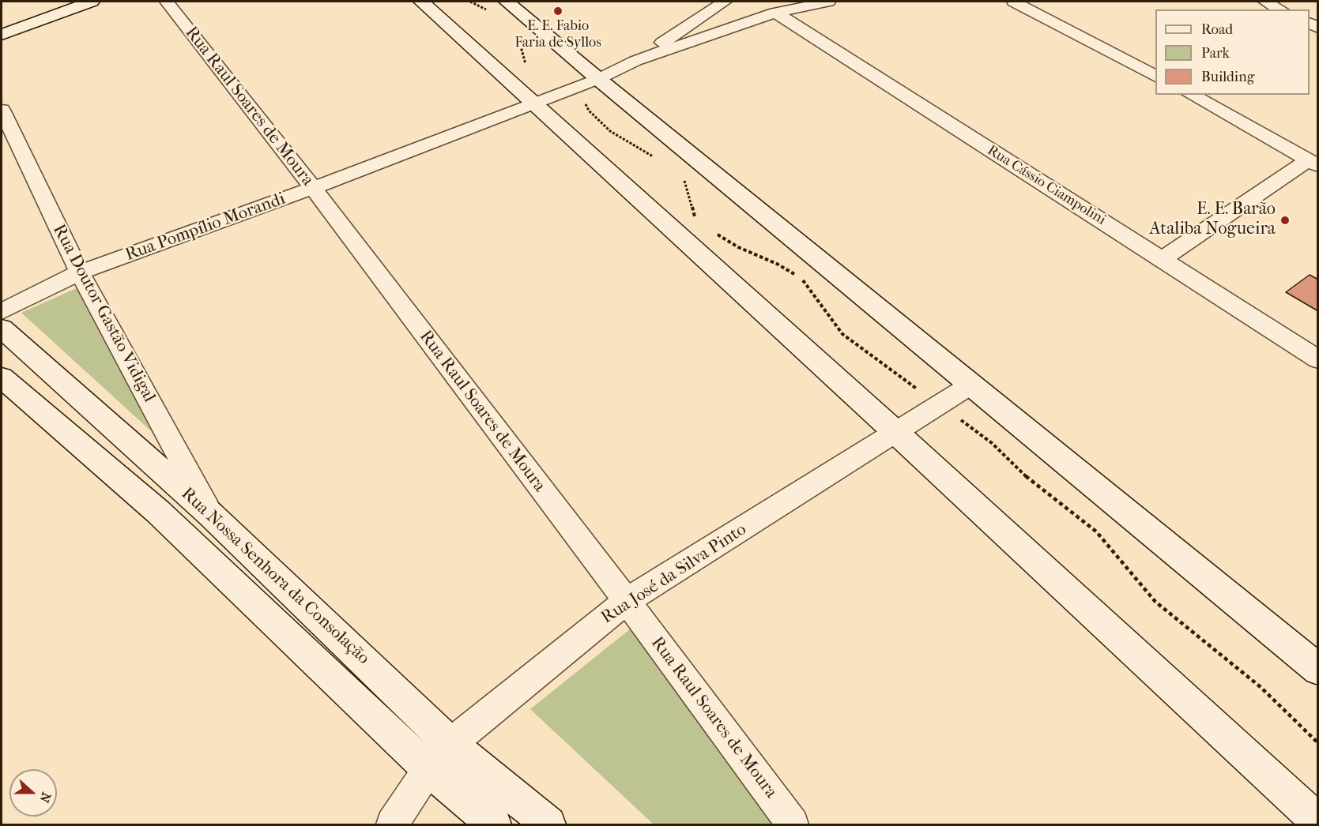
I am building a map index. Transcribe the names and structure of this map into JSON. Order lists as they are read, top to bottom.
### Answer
{
  "streets": {
    "street": [
      "Rua Raul Soares de Moura",
      "Rua Cássio Ciampolini",
      "Rua Pompílio Morandi",
      "Rua Doutor Gastão Vidigal",
      "Rua José da Silva Pinto",
      "Rua Nossa Senhora da Consolação"
    ]
  },
  "crossings": [
    ["Rua Raul Soares de Moura", "Rua Pompílio Morandi"],
    ["Rua Raul Soares de Moura", "Rua José da Silva Pinto"],
    ["Rua Pompílio Morandi", "Rua Doutor Gastão Vidigal"],
    ["Rua Doutor Gastão Vidigal", "Rua Nossa Senhora da Consolação"],
    ["Rua José da Silva Pinto", "Rua Nossa Senhora da Consolação"]
  ],
  "places": ["E. E. Fabio Faria de Syllos", "E. E. Barão Ataliba Nogueira"],
  "legend": ["Road", "Park", "Building"],
  "north": "right"
}
